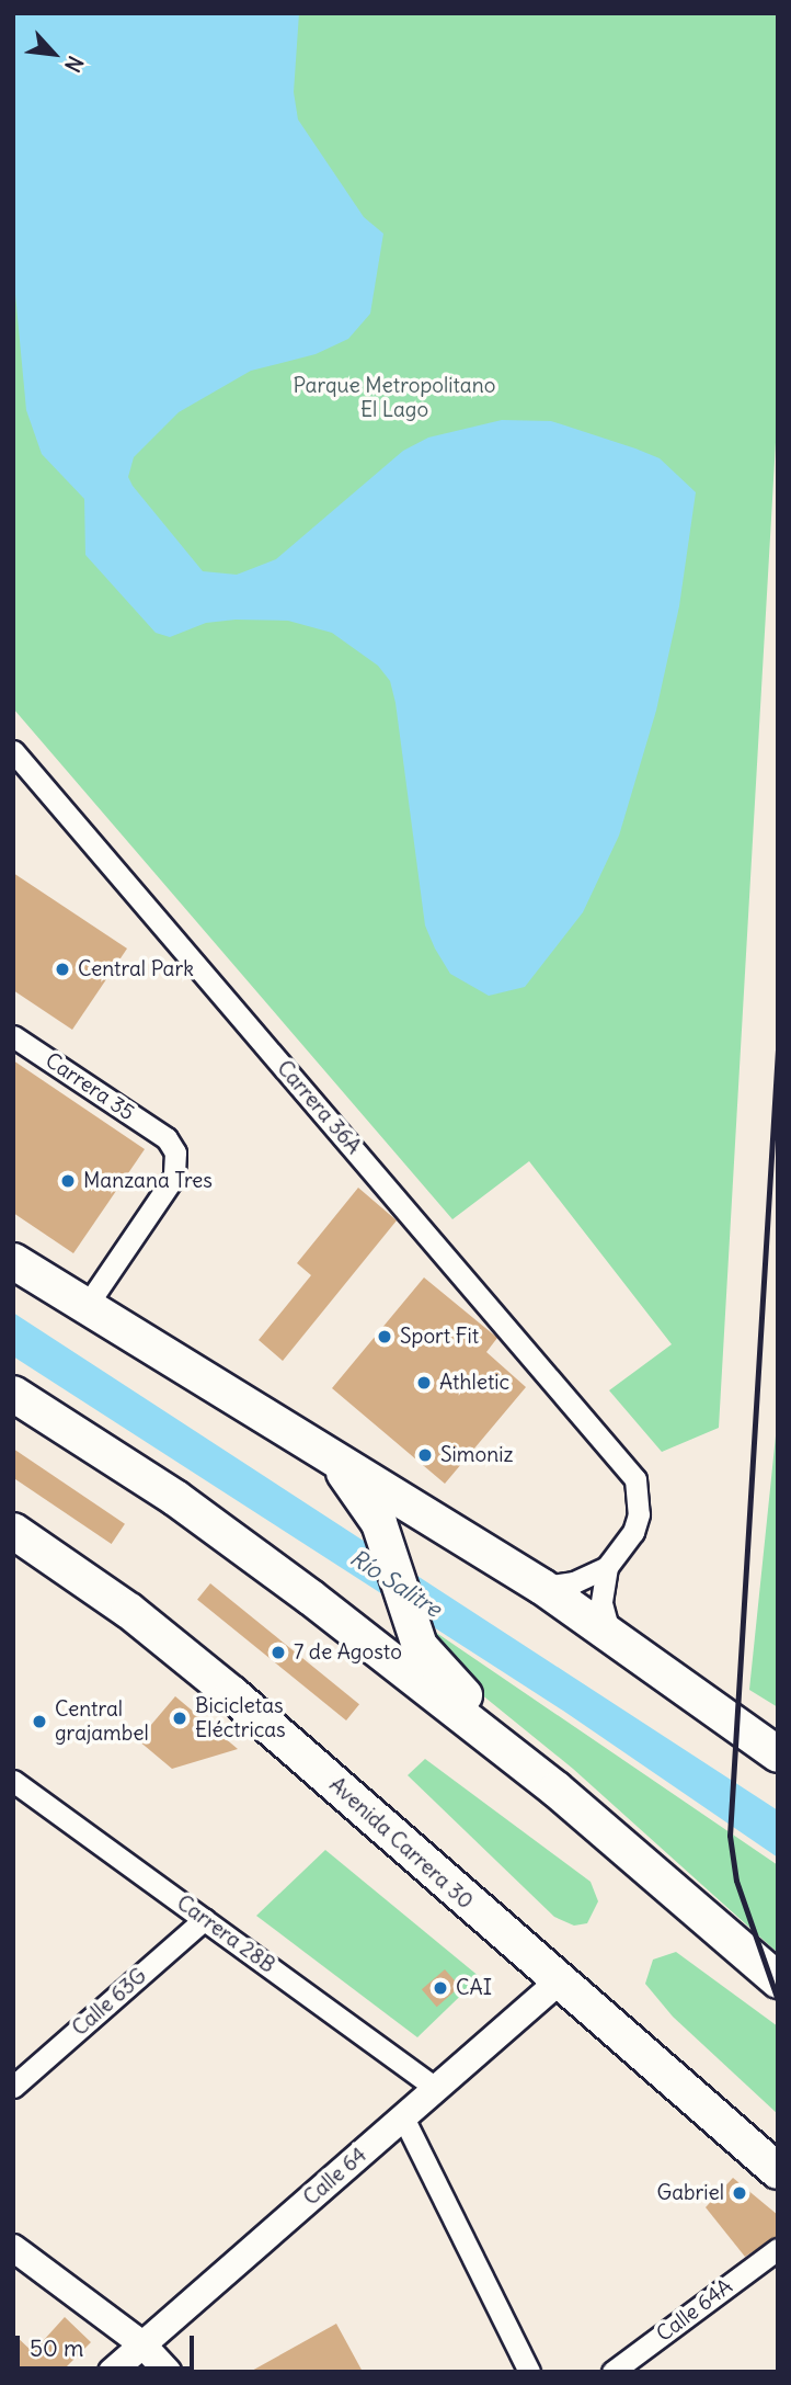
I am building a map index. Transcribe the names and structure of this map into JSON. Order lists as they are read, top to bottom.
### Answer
{
  "streets": {
    "highway": ["Avenida Carrera 30"],
    "street": [
      "Carrera 35",
      "Carrera 36A",
      "Carrera 28B",
      "Calle 63G",
      "Calle 64",
      "Calle 64A"
    ]
  },
  "crossings": [
    ["Avenida Carrera 30", "Calle 64"],
    ["Carrera 28B", "Calle 63G"],
    ["Carrera 28B", "Calle 64"]
  ],
  "water": ["Río Salitre"],
  "parks": ["Parque Metropolitano El Lago"],
  "places": [
    "Central Park",
    "Manzana Tres",
    "Sport Fit",
    "Athletic",
    "Simoniz",
    "7 de Agosto",
    "Bicicletas Eléctricas",
    "Central grajambel",
    "CAI",
    "Gabriel"
  ],
  "scale_bar": "50 m",
  "north": "bottom right"
}
